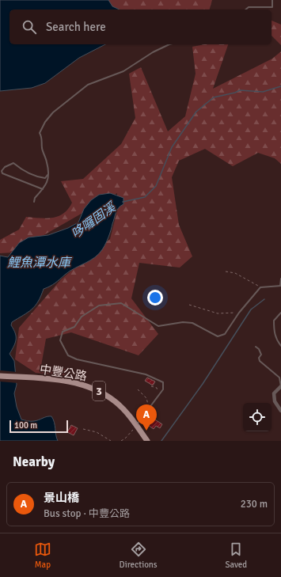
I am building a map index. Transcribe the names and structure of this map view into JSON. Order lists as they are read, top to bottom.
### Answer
{
  "streets": {
    "main road": ["中豐公路", "3"]
  },
  "water": ["哆囉固溪", "鯉魚潭水庫"],
  "scale_bar": "100 m",
  "page": {
    "search": "Search here",
    "pins": "A",
    "scale": "100 m",
    "heading": "Nearby",
    "list": [
      {
        "mark": "A",
        "name": "景山橋",
        "note": "Bus stop · 中豐公路",
        "value": "230 m"
      }
    ],
    "nav": ["Map", "Directions", "Saved"]
  }
}
